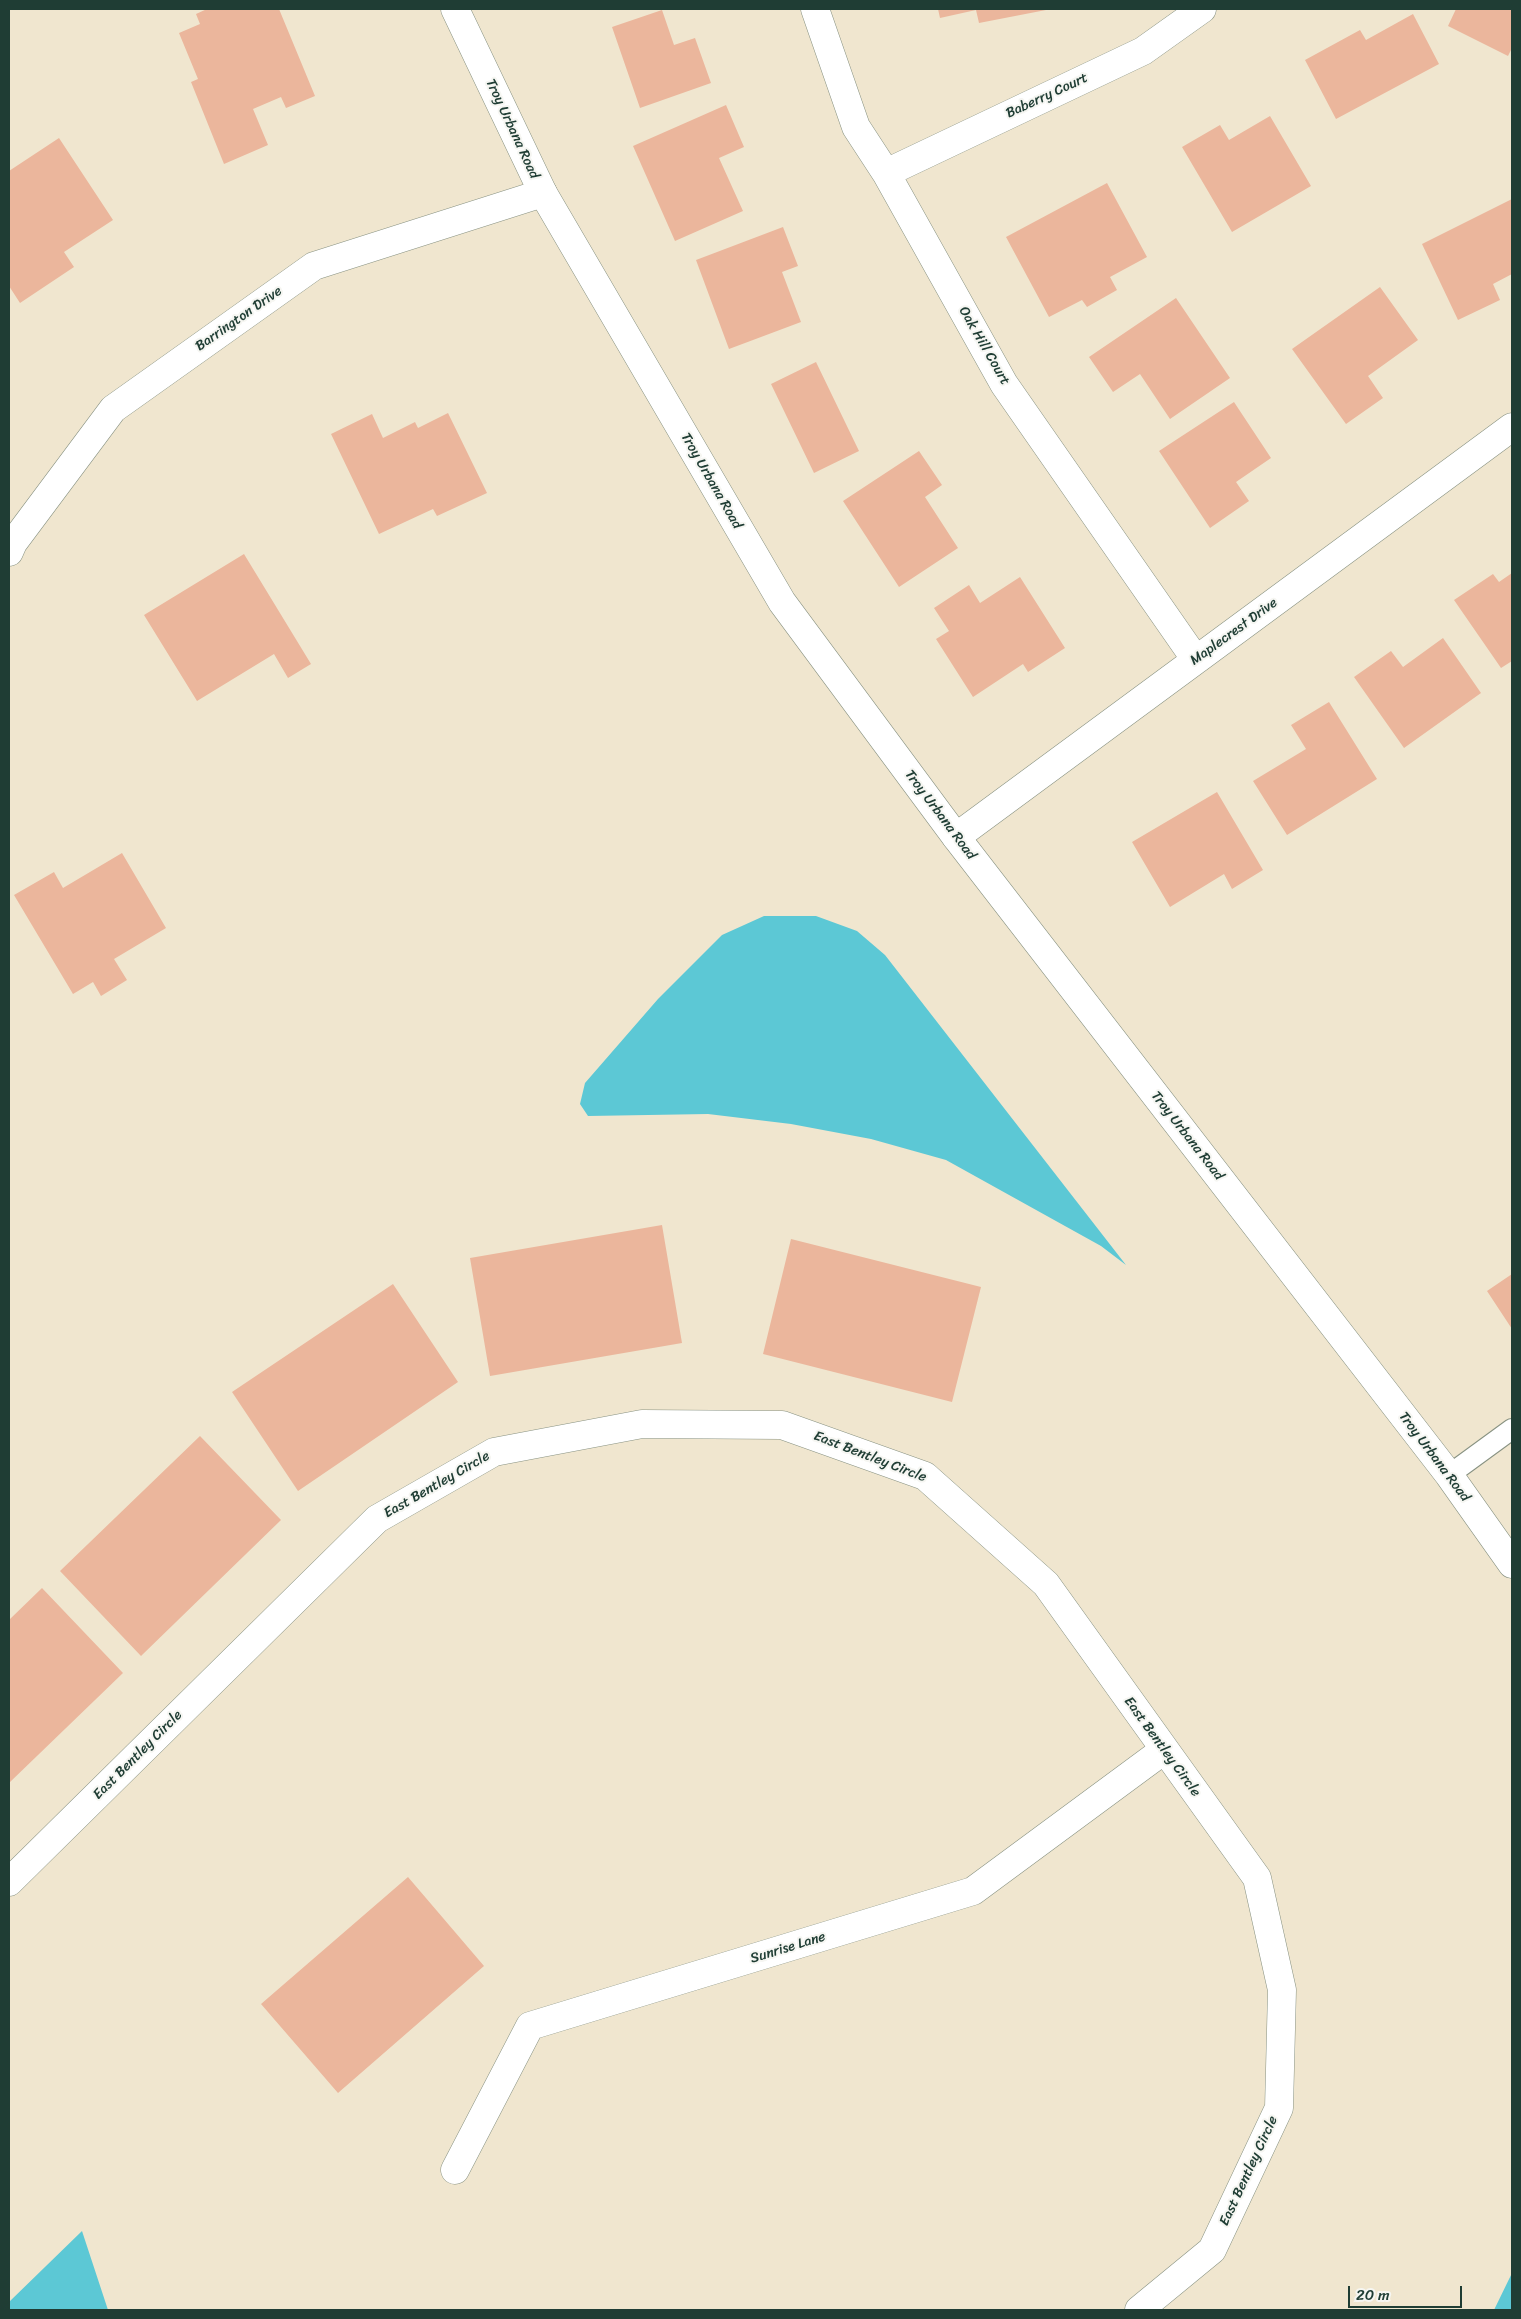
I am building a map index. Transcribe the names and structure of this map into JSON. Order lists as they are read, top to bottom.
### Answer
{
  "streets": {
    "street": [
      "Baberry Court",
      "Troy Urbana Road",
      "Barrington Drive",
      "Oak Hill Court",
      "Maplecrest Drive",
      "East Bentley Circle",
      "Sunrise Lane"
    ]
  },
  "crossings": [
    ["Baberry Court", "Oak Hill Court"],
    ["Troy Urbana Road", "Barrington Drive"],
    ["Troy Urbana Road", "Maplecrest Drive"],
    ["Oak Hill Court", "Maplecrest Drive"],
    ["East Bentley Circle", "Sunrise Lane"]
  ],
  "scale_bar": "20 m"
}
